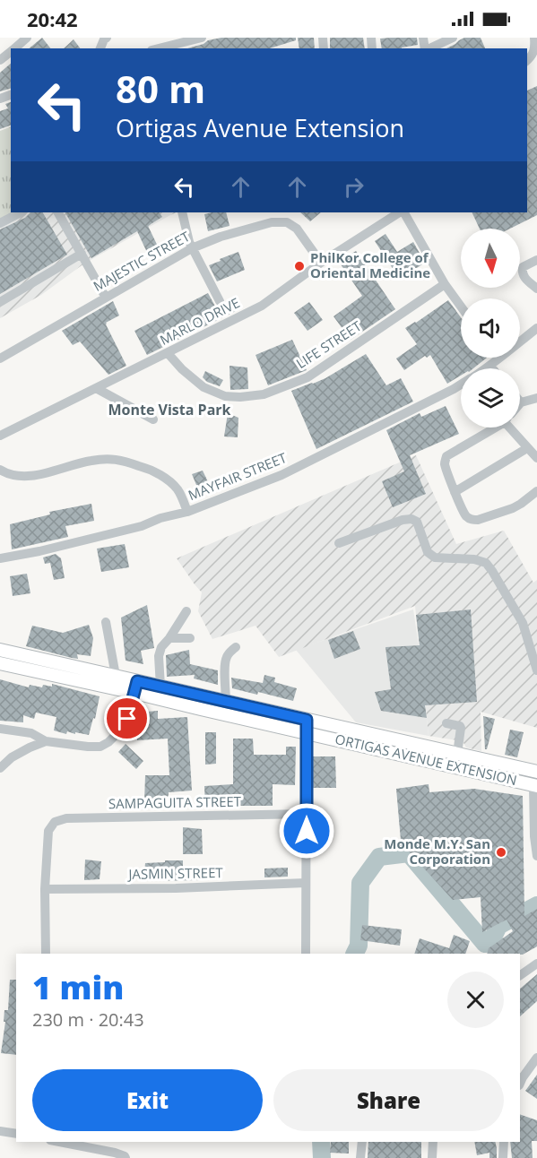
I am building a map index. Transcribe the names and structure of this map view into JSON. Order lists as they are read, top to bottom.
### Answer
{
  "streets": {
    "main road": ["ORTIGAS AVENUE EXTENSION"],
    "street": [
      "MAJESTIC STREET",
      "MARLO DRIVE",
      "LIFE STREET",
      "MAYFAIR STREET",
      "SAMPAGUITA STREET",
      "JASMIN STREET"
    ]
  },
  "crossings": [
    ["MAJESTIC STREET", "MARLO DRIVE"],
    ["MARLO DRIVE", "LIFE STREET"],
    ["SAMPAGUITA STREET", "JASMIN STREET"]
  ],
  "districts": ["Monte Vista Park"],
  "places": ["PhilKor College of Oriental Medicine", "Monde M.Y. San Corporation"],
  "north": "bottom",
  "page": {
    "status": "20:42",
    "turn": ["80 m", "Ortigas Avenue Extension"],
    "heading": ["1 min", "230 m · 20:43"],
    "buttons": ["Exit", "Share"]
  }
}
